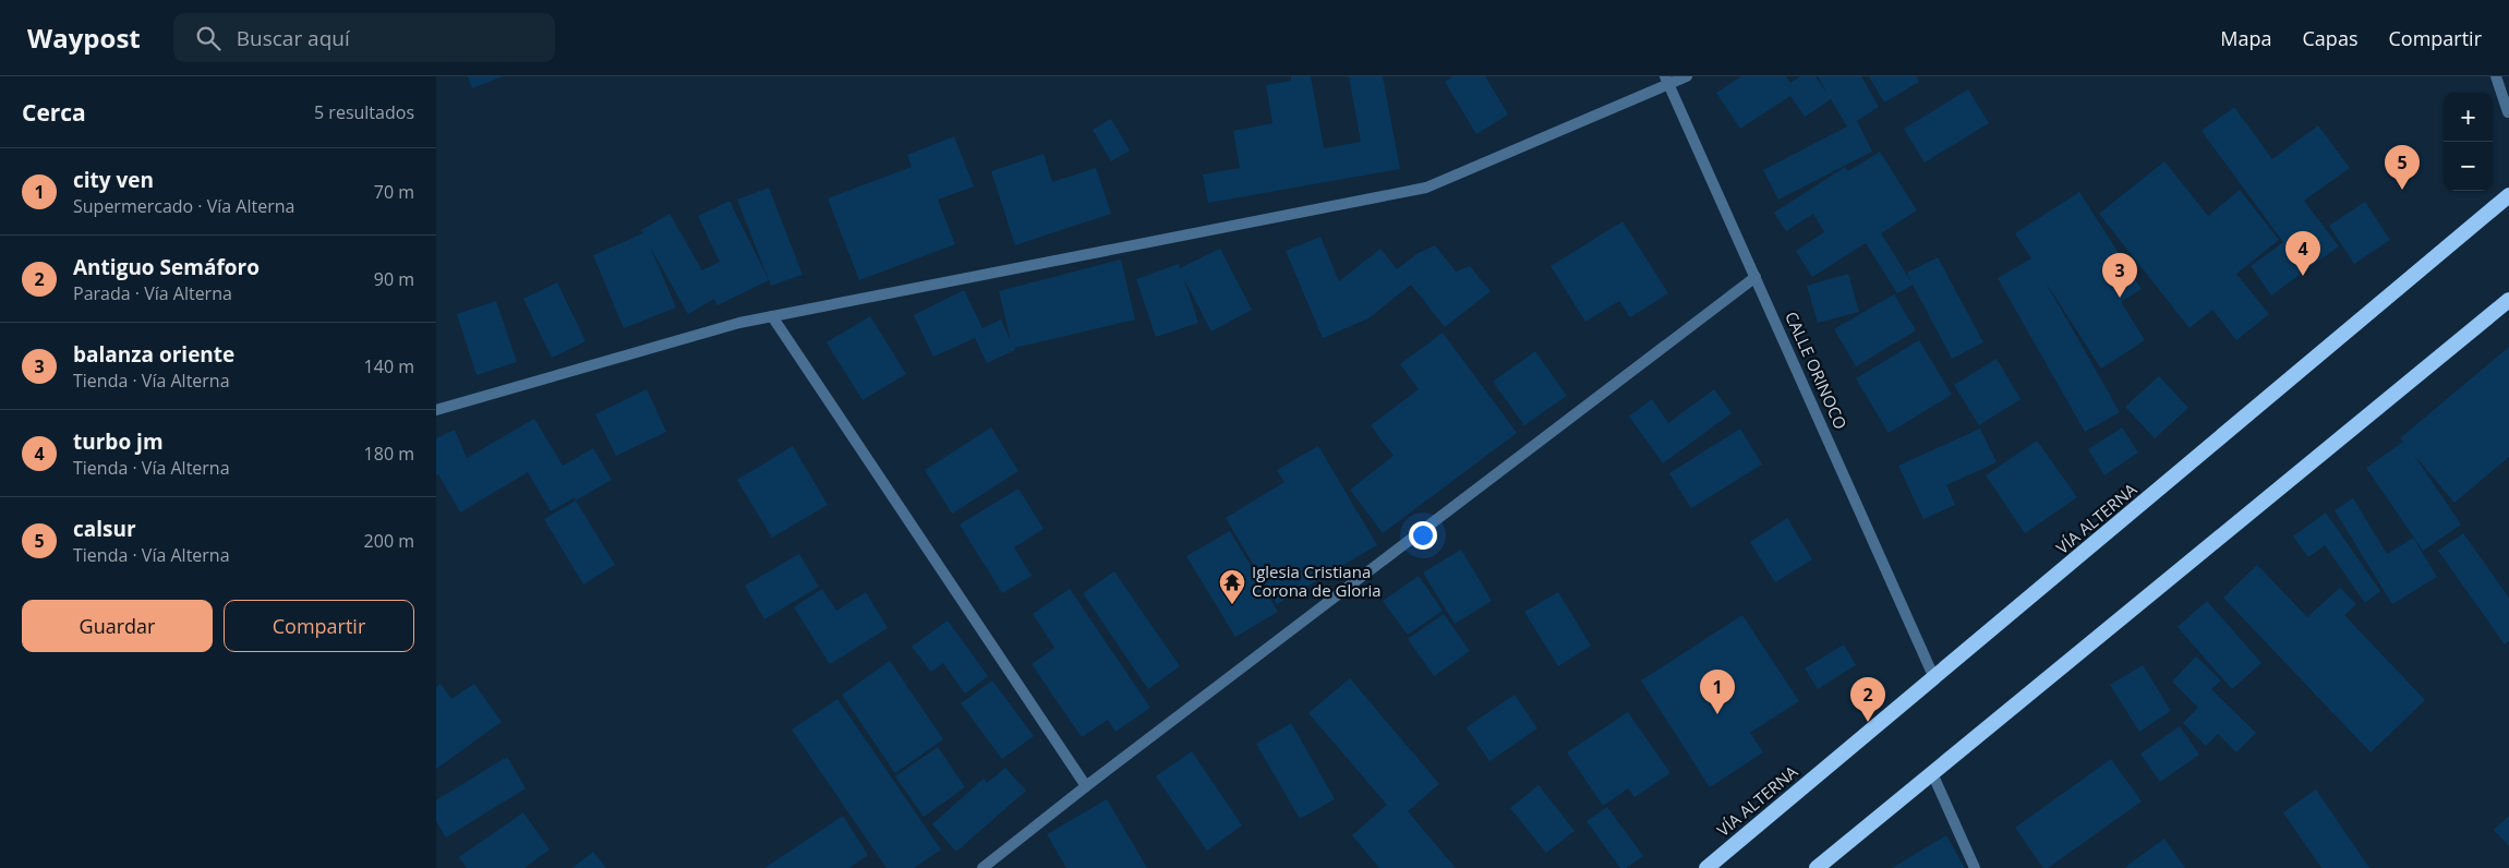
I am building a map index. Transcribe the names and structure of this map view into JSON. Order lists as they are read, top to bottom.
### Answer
{
  "streets": {
    "highway": ["VÍA ALTERNA"],
    "street": ["CALLE ORINOCO"]
  },
  "crossings": [
    ["CALLE ORINOCO", "VÍA ALTERNA"]
  ],
  "places": {
    "temple": ["Iglesia Cristiana Corona de Gloria"]
  },
  "page": {
    "header": "Waypost",
    "search": "Buscar aquí",
    "nav": ["Mapa", "Capas", "Compartir"],
    "heading": ["Cerca", "5 resultados"],
    "map_buttons": ["+", "−"],
    "pins": [
      "5",
      "4",
      "3",
      "1",
      "2"
    ],
    "list": [
      {
        "mark": "1",
        "name": "city ven",
        "note": "Supermercado · Vía Alterna",
        "value": "70 m"
      },
      {
        "mark": "2",
        "name": "Antiguo Semáforo",
        "note": "Parada · Vía Alterna",
        "value": "90 m"
      },
      {
        "mark": "3",
        "name": "balanza oriente",
        "note": "Tienda · Vía Alterna",
        "value": "140 m"
      },
      {
        "mark": "4",
        "name": "turbo jm",
        "note": "Tienda · Vía Alterna",
        "value": "180 m"
      },
      {
        "mark": "5",
        "name": "calsur",
        "note": "Tienda · Vía Alterna",
        "value": "200 m"
      }
    ],
    "buttons": ["Guardar", "Compartir"]
  }
}
